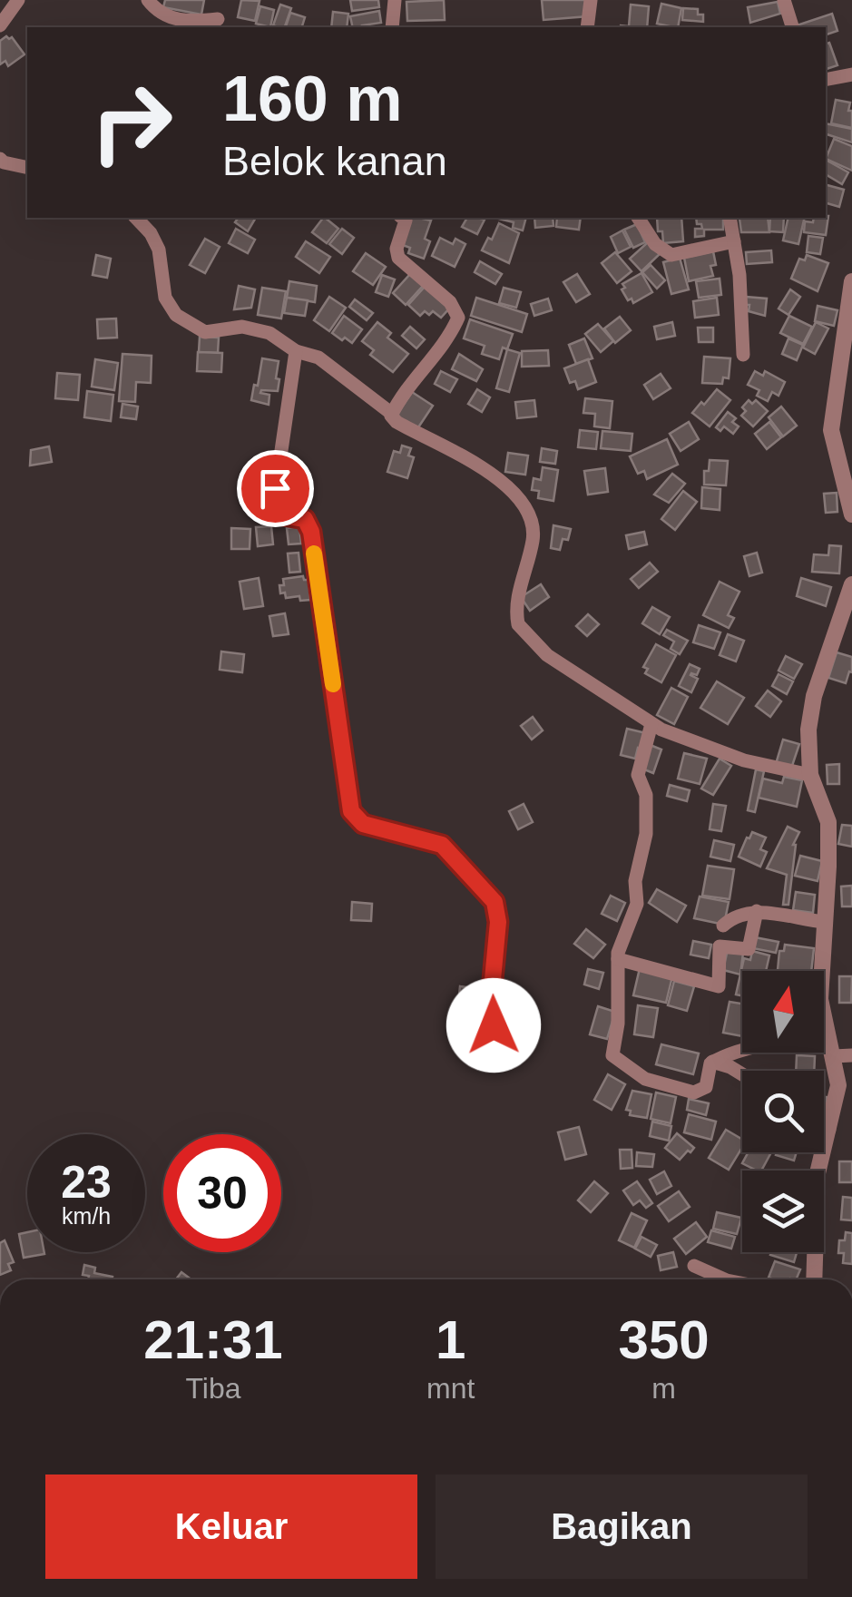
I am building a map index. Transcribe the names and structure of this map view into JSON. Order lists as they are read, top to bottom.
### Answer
{
  "north": "top",
  "page": {
    "turn": ["160 m", "Belok kanan"],
    "speed": "23 km/h",
    "limit": "30",
    "eta": [
      "21:31",
      "Tiba",
      "1",
      "mnt",
      "350",
      "m"
    ],
    "buttons": ["Keluar", "Bagikan"]
  }
}
